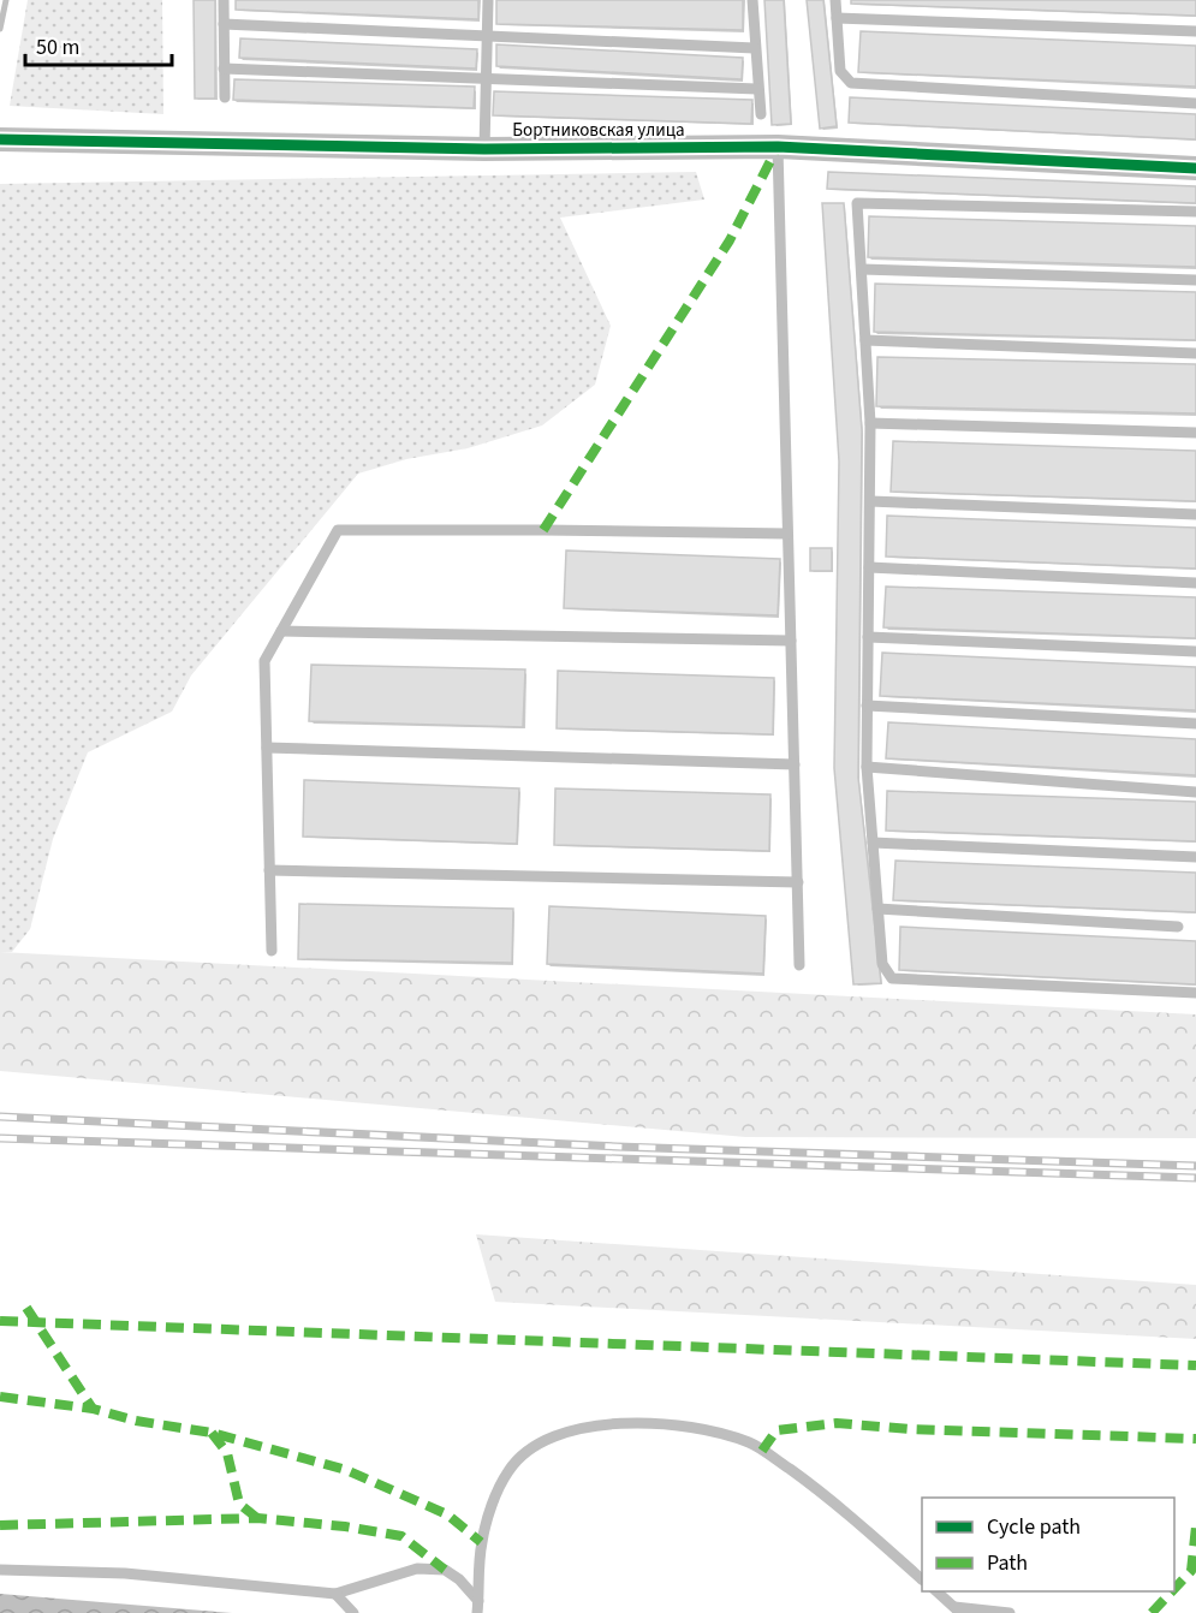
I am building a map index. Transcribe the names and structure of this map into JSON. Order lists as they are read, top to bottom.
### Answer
{
  "streets": {
    "street": ["Бортниковская улица"]
  },
  "legend": ["Cycle path", "Path"],
  "scale_bar": "50 m"
}
